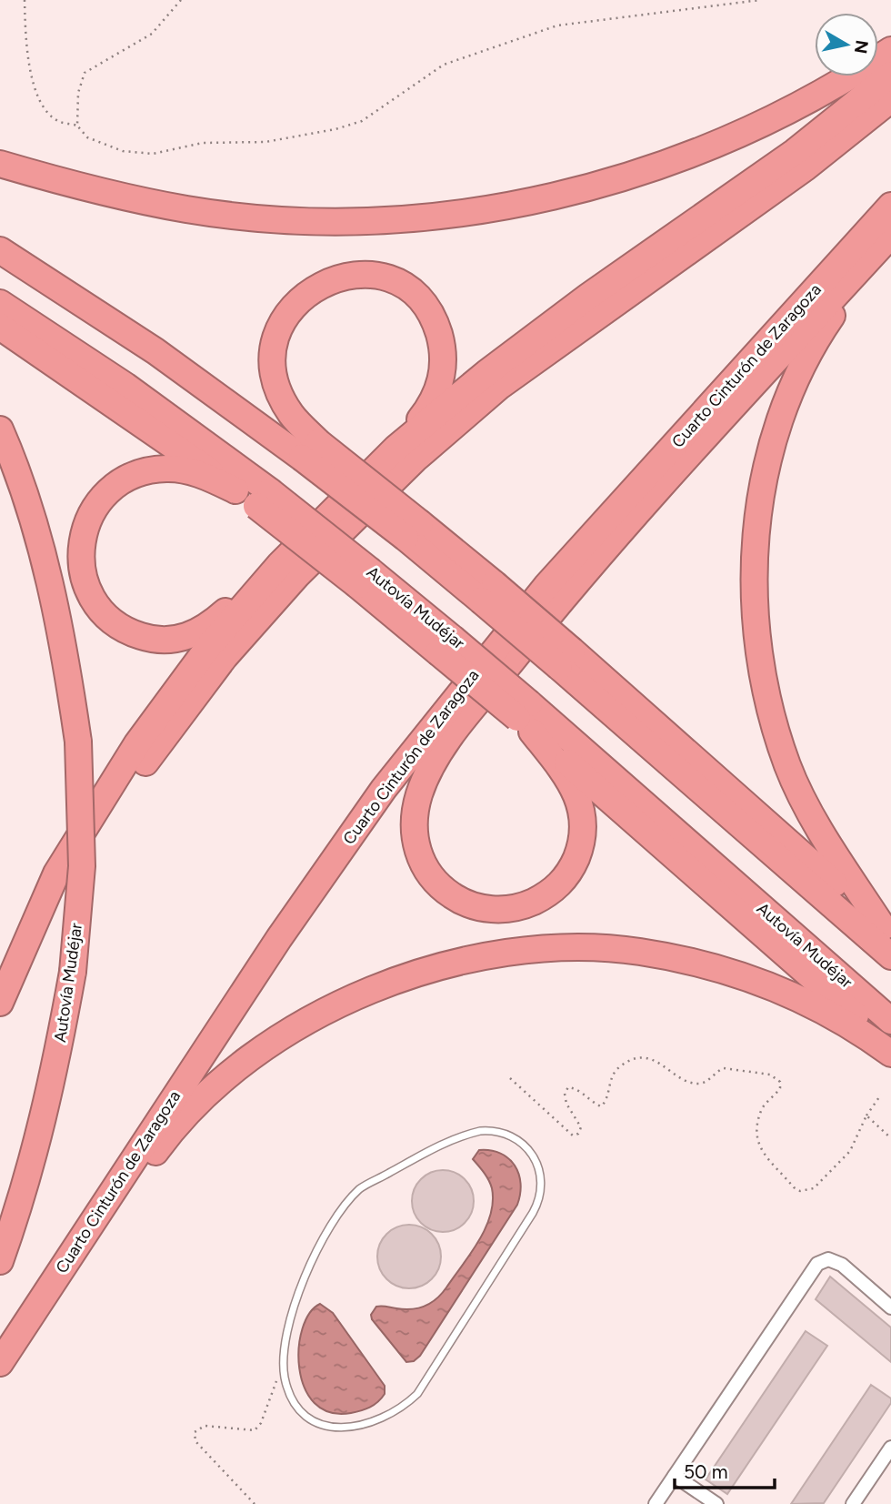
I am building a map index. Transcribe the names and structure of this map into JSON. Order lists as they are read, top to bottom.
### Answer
{
  "streets": {
    "highway": ["Cuarto Cinturón de Zaragoza", "Autovía Mudéjar"]
  },
  "scale_bar": "50 m",
  "north": "right"
}
